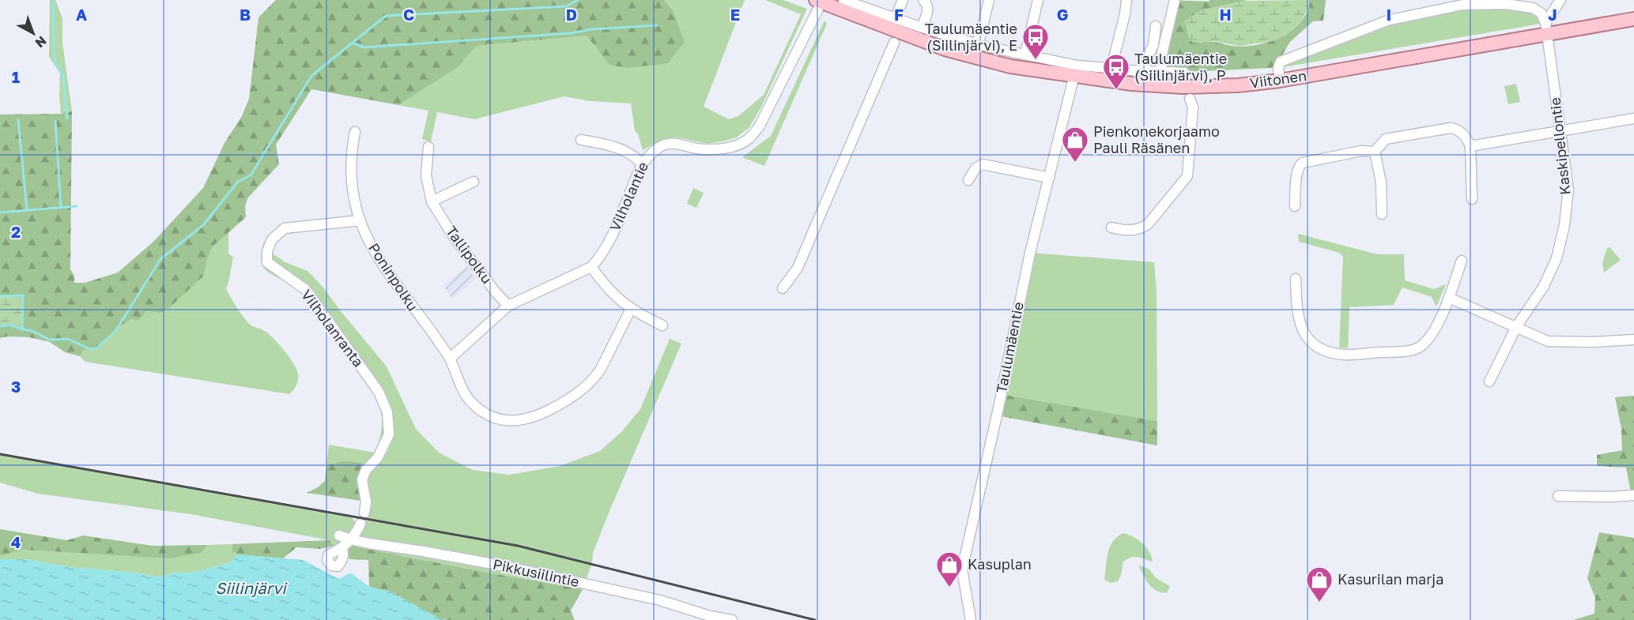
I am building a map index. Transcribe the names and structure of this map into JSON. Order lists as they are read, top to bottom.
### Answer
{
  "streets": {
    "main road": ["Viitonen"],
    "street": [
      "Kaskipellontie",
      "Vilholantie",
      "Tallipolku",
      "Poninpolku",
      "Vilholanranta",
      "Taulumäentie",
      "Pikkusiilintie"
    ]
  },
  "crossings": [
    ["Viitonen", "Kaskipellontie"],
    ["Viitonen", "Vilholantie"],
    ["Viitonen", "Taulumäentie"],
    ["Vilholantie", "Tallipolku"],
    ["Vilholantie", "Poninpolku"],
    ["Poninpolku", "Vilholanranta"]
  ],
  "water": ["Siilinjärvi"],
  "places": {
    "bus stop": ["Taulumäentie (Siilinjärvi), E", "Taulumäentie (Siilinjärvi), P"],
    "shop": ["Pienkonekorjaamo Pauli Räsänen", "Kasuplan", "Kasurilan marja"]
  },
  "north": "bottom right",
  "grid": {
    "columns": [
      "A",
      "B",
      "C",
      "D",
      "E",
      "F",
      "G",
      "H",
      "I",
      "J"
    ],
    "rows": [
      "1",
      "2",
      "3",
      "4"
    ]
  }
}
